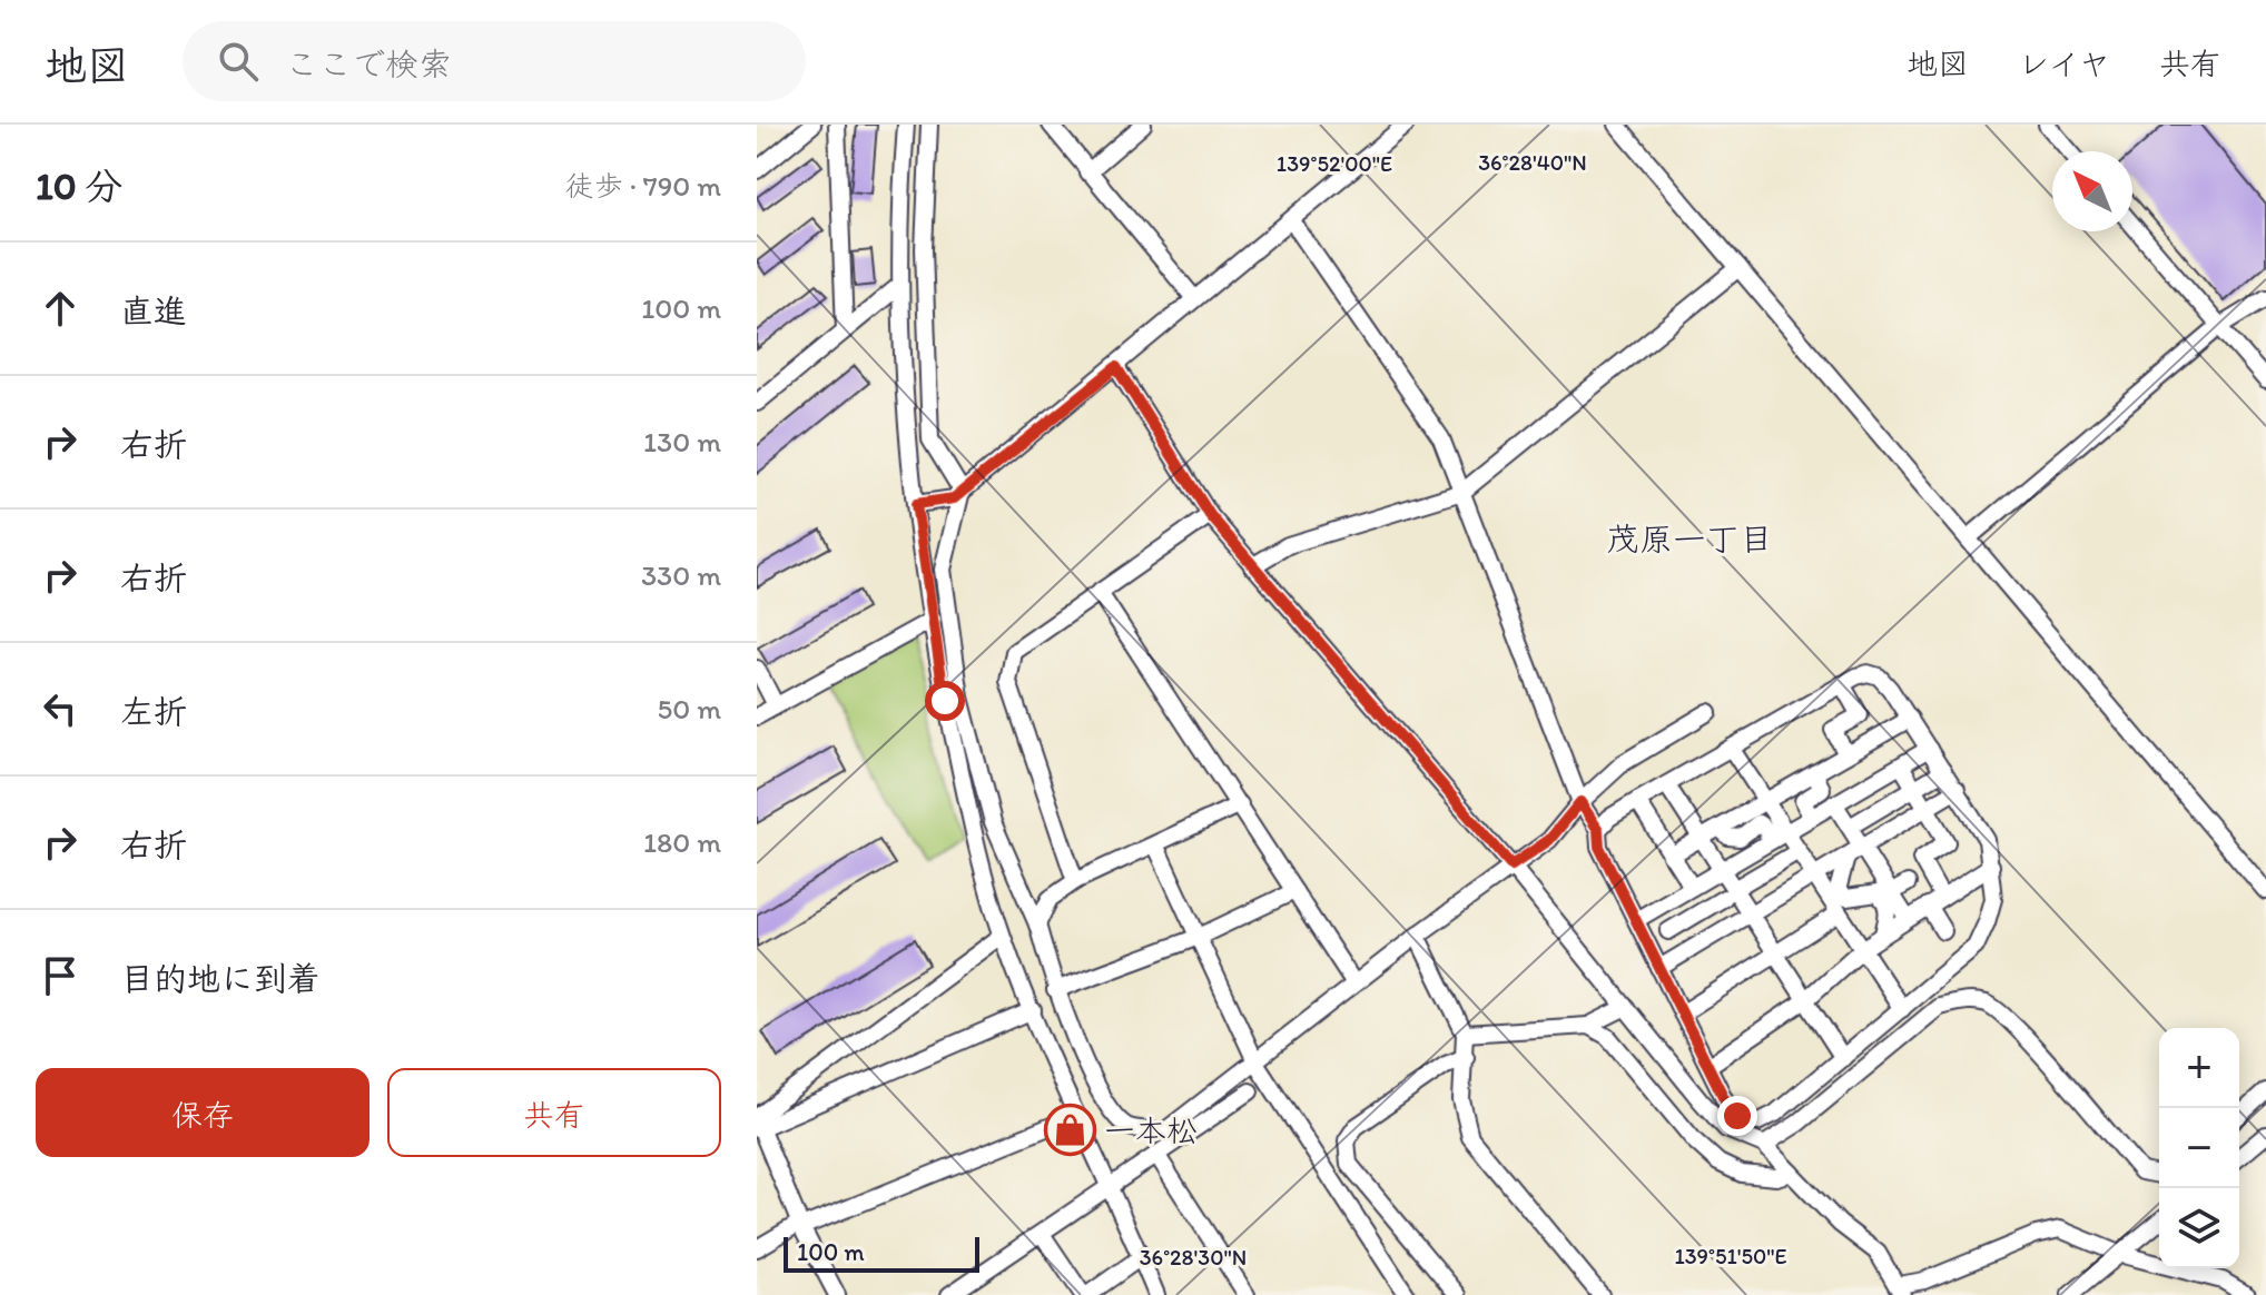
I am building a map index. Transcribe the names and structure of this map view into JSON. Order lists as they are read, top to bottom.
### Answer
{
  "districts": ["茂原一丁目"],
  "places": {
    "shop": ["一本松"]
  },
  "scale_bar": "100 m",
  "north": "top left",
  "page": {
    "header": "地図",
    "search": "ここで検索",
    "nav": ["地図", "レイヤ", "共有"],
    "heading": ["10 分", "徒歩 · 790 m"],
    "list": [
      ["直進", "100 m"],
      ["右折", "130 m"],
      ["右折", "330 m"],
      ["左折", "50 m"],
      ["右折", "180 m"],
      "目的地に到着"
    ],
    "map_buttons": ["+", "−"],
    "buttons": ["保存", "共有"],
    "scale": "100 m"
  },
  "coordinates": [
    "36°28'40\"N",
    "139°52'00\"E",
    "139°51'50\"E",
    "36°28'30\"N"
  ]
}
